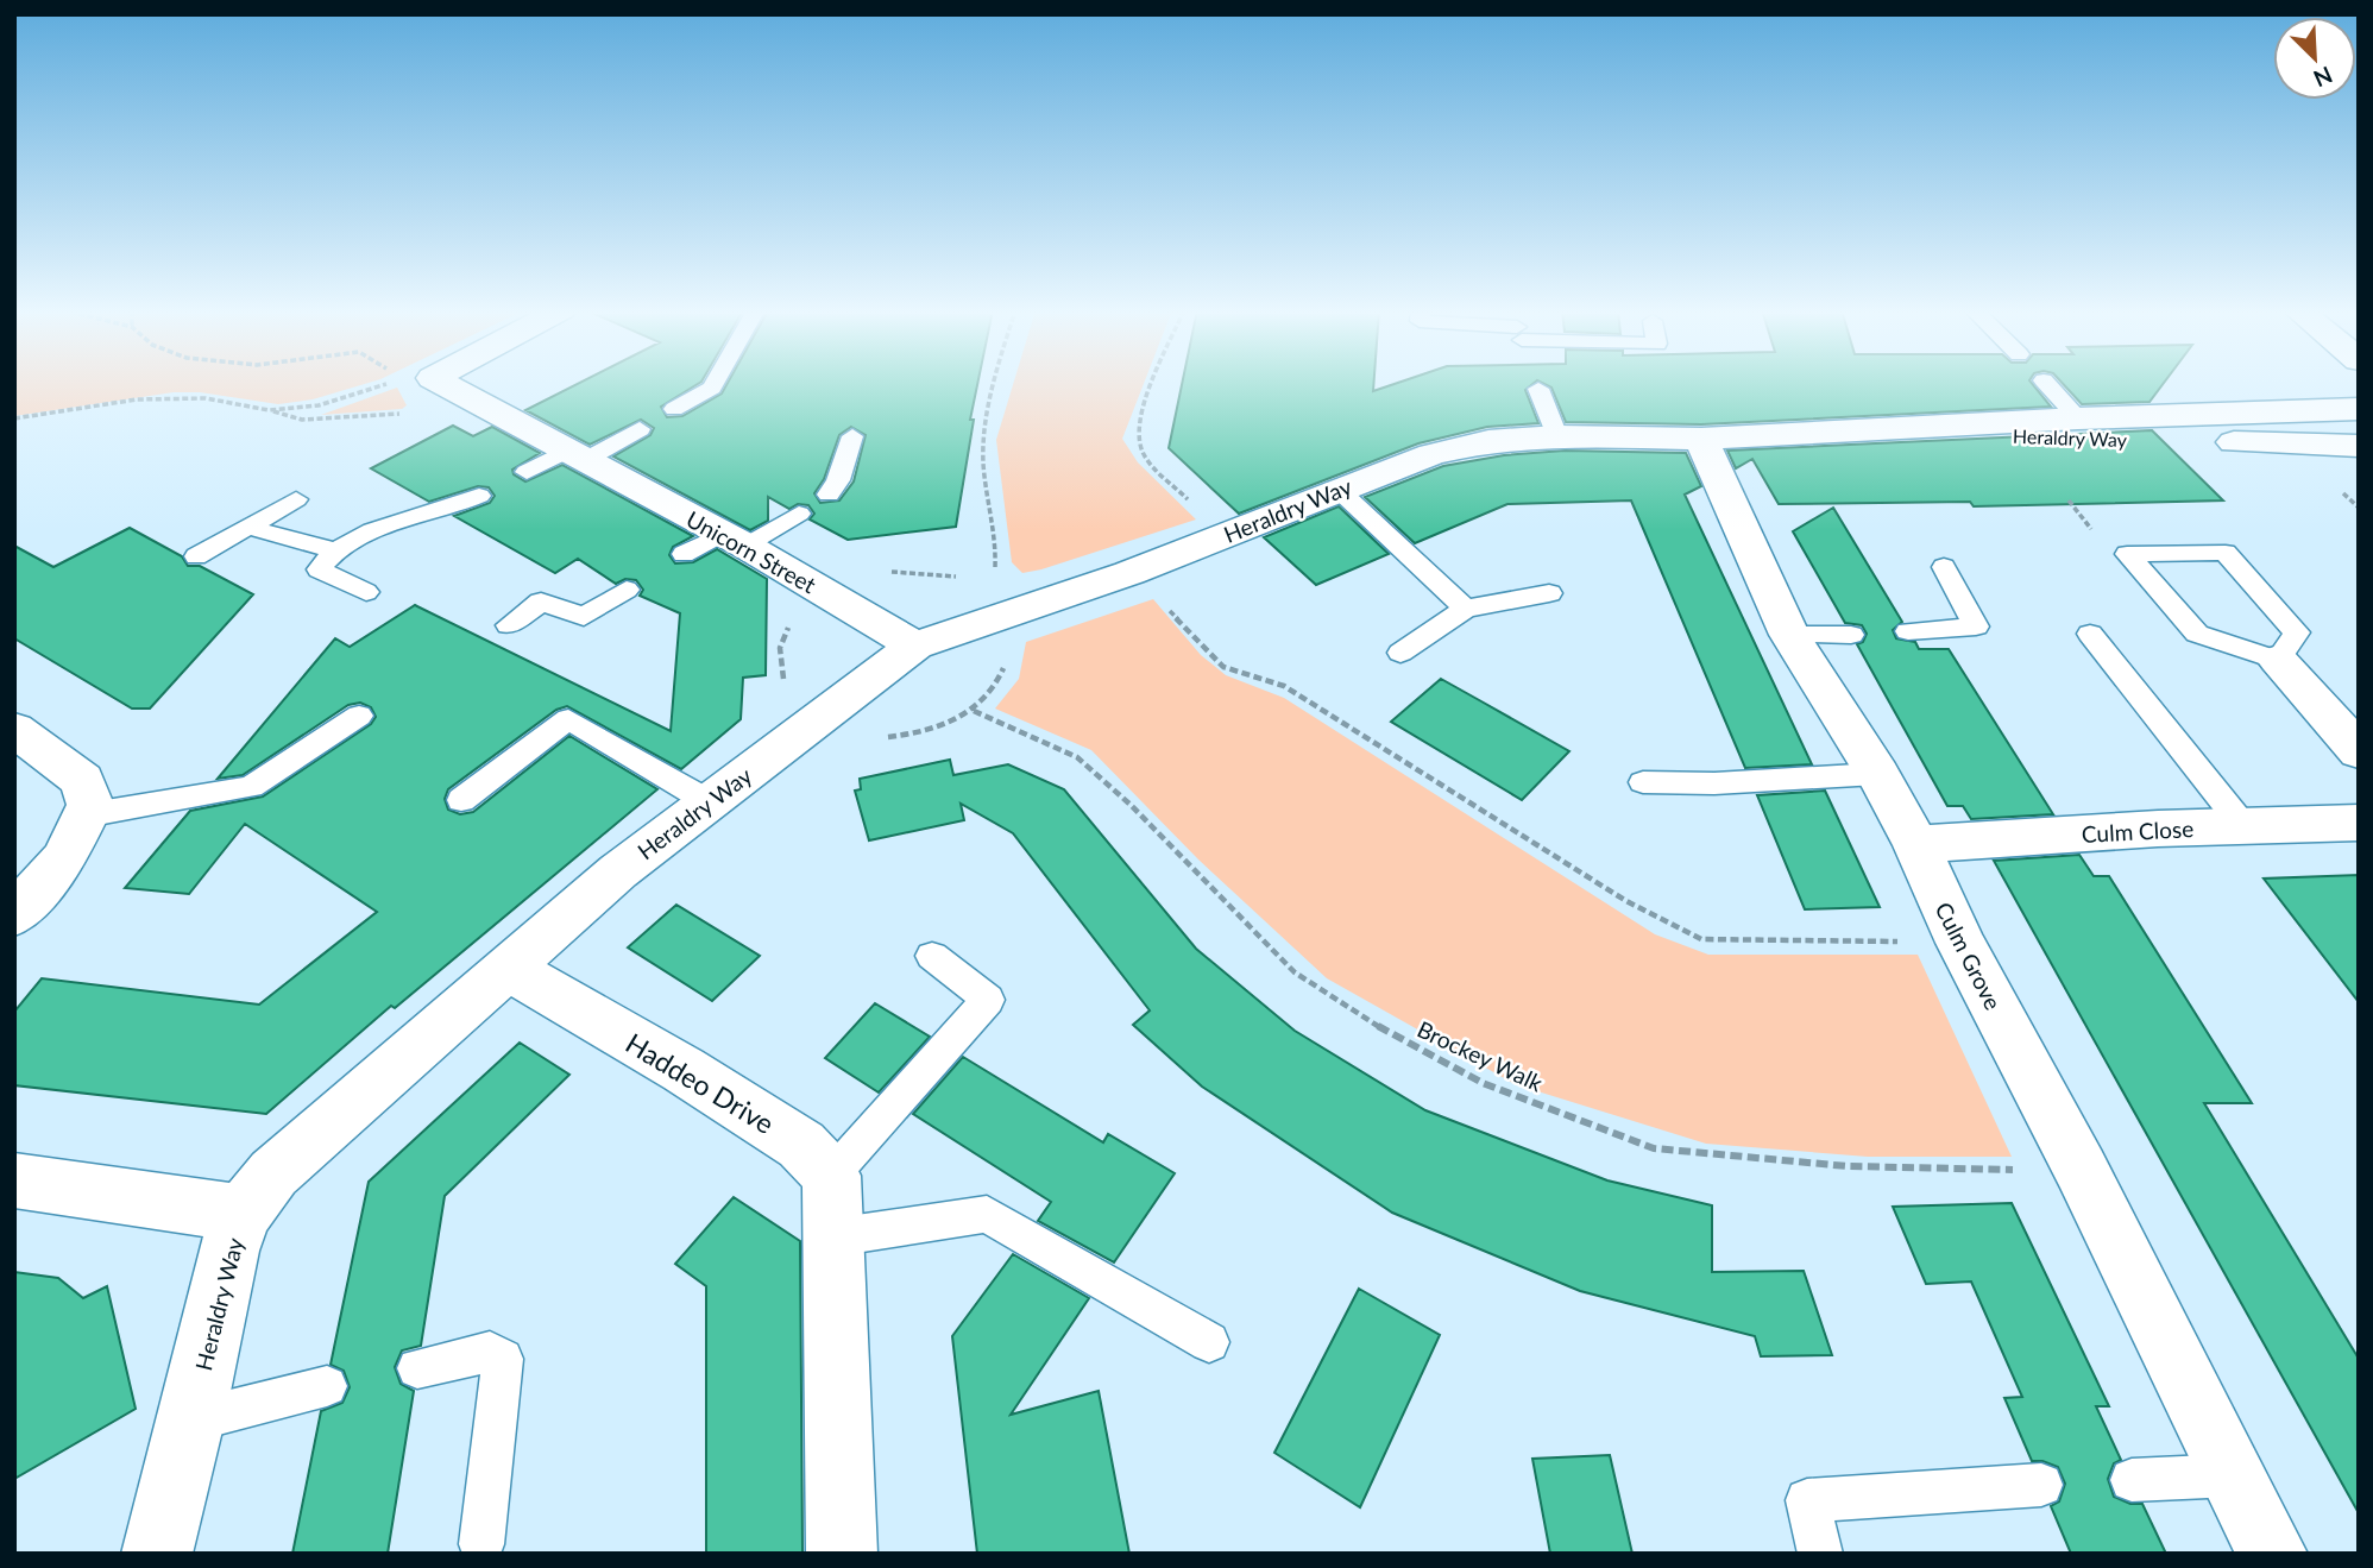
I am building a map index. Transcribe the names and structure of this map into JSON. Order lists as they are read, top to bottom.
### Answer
{
  "streets": {
    "street": [
      "Heraldry Way",
      "Unicorn Street",
      "Culm Close",
      "Culm Grove",
      "Haddeo Drive"
    ],
    "path": ["Brockey Walk"]
  },
  "crossings": [
    ["Heraldry Way", "Unicorn Street"],
    ["Heraldry Way", "Culm Grove"],
    ["Heraldry Way", "Haddeo Drive"],
    ["Culm Close", "Culm Grove"],
    ["Culm Grove", "Brockey Walk"]
  ],
  "north": "bottom right"
}
